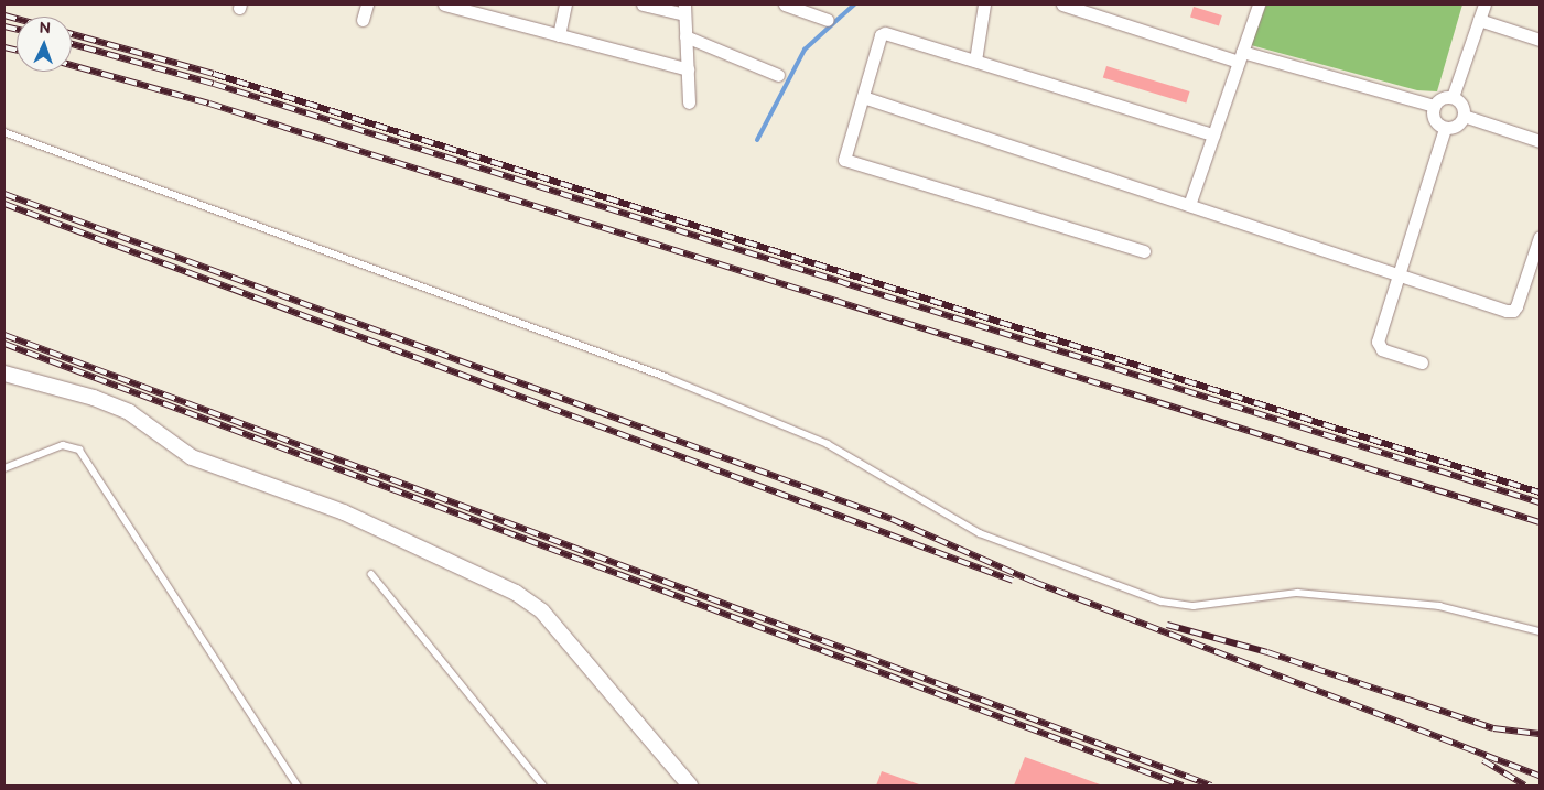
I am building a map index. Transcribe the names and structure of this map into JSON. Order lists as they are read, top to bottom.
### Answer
{
  "north": "top"
}
